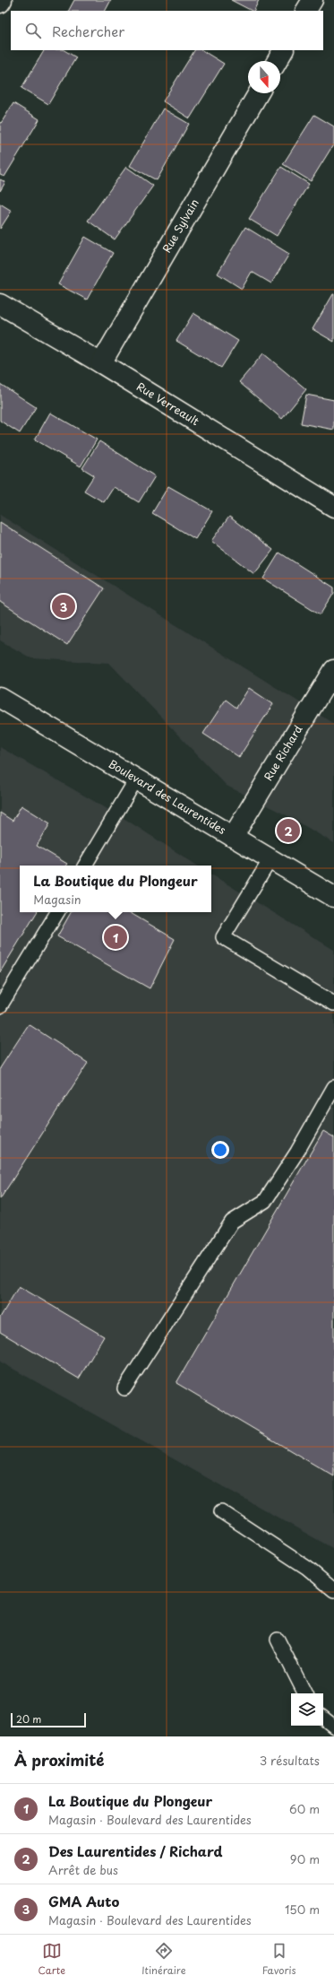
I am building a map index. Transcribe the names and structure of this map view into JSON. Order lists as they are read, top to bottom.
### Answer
{
  "streets": {
    "street": [
      "Rue Sylvain",
      "Rue Verreault",
      "Rue Richard",
      "Boulevard des Laurentides"
    ]
  },
  "crossings": [
    ["Rue Sylvain", "Rue Verreault"],
    ["Rue Richard", "Boulevard des Laurentides"]
  ],
  "scale_bar": "20 m",
  "north": "bottom",
  "page": {
    "search": "Rechercher",
    "pins": ["3", "2", "1"],
    "popup": ["La Boutique du Plongeur", "Magasin"],
    "scale": "20 m",
    "heading": ["À proximité", "3 résultats"],
    "list": [
      {
        "mark": "1",
        "name": "La Boutique du Plongeur",
        "note": "Magasin · Boulevard des Laurentides",
        "value": "60 m"
      },
      {
        "mark": "2",
        "name": "Des Laurentides / Richard",
        "note": "Arrêt de bus",
        "value": "90 m"
      },
      {
        "mark": "3",
        "name": "GMA Auto",
        "note": "Magasin · Boulevard des Laurentides",
        "value": "150 m"
      }
    ],
    "nav": ["Carte", "Itinéraire", "Favoris"]
  }
}
